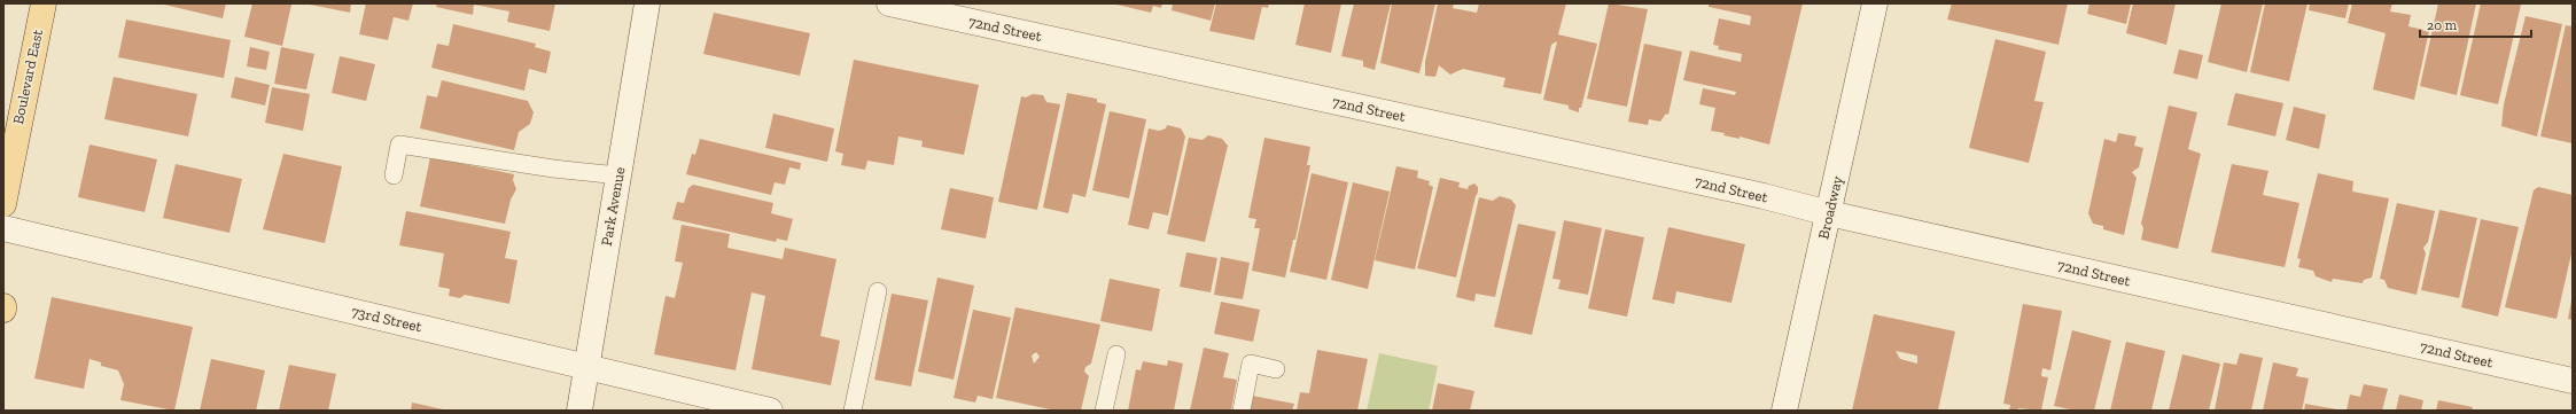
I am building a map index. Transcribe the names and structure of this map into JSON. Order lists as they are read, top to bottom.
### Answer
{
  "streets": {
    "main road": ["Boulevard East"],
    "street": [
      "72nd Street",
      "Park Avenue",
      "Broadway",
      "73rd Street"
    ]
  },
  "crossings": [
    ["72nd Street", "Broadway"],
    ["Park Avenue", "73rd Street"]
  ],
  "scale_bar": "20 m"
}
